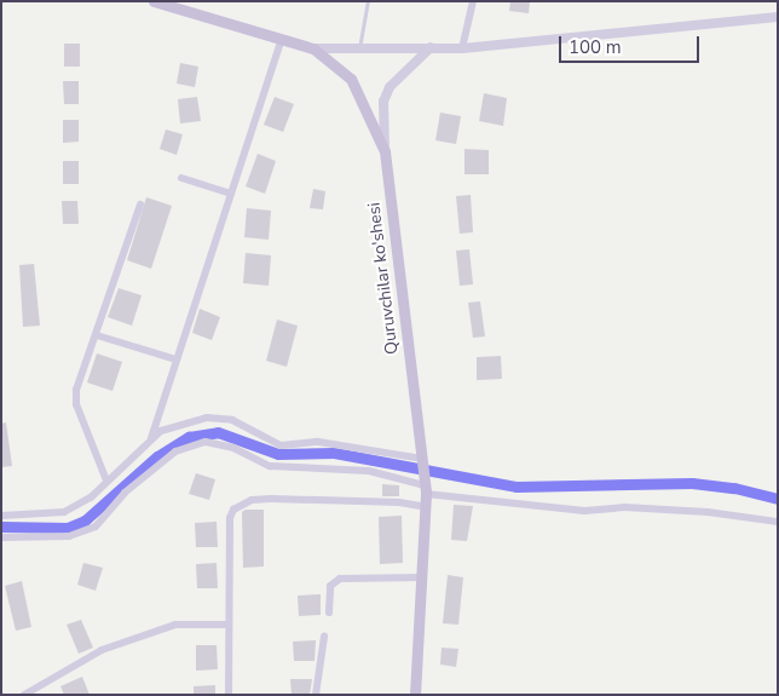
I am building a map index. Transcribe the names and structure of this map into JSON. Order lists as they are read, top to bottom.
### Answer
{
  "streets": {
    "main road": ["Quruvchilar ko'shesi"]
  },
  "scale_bar": "100 m"
}
